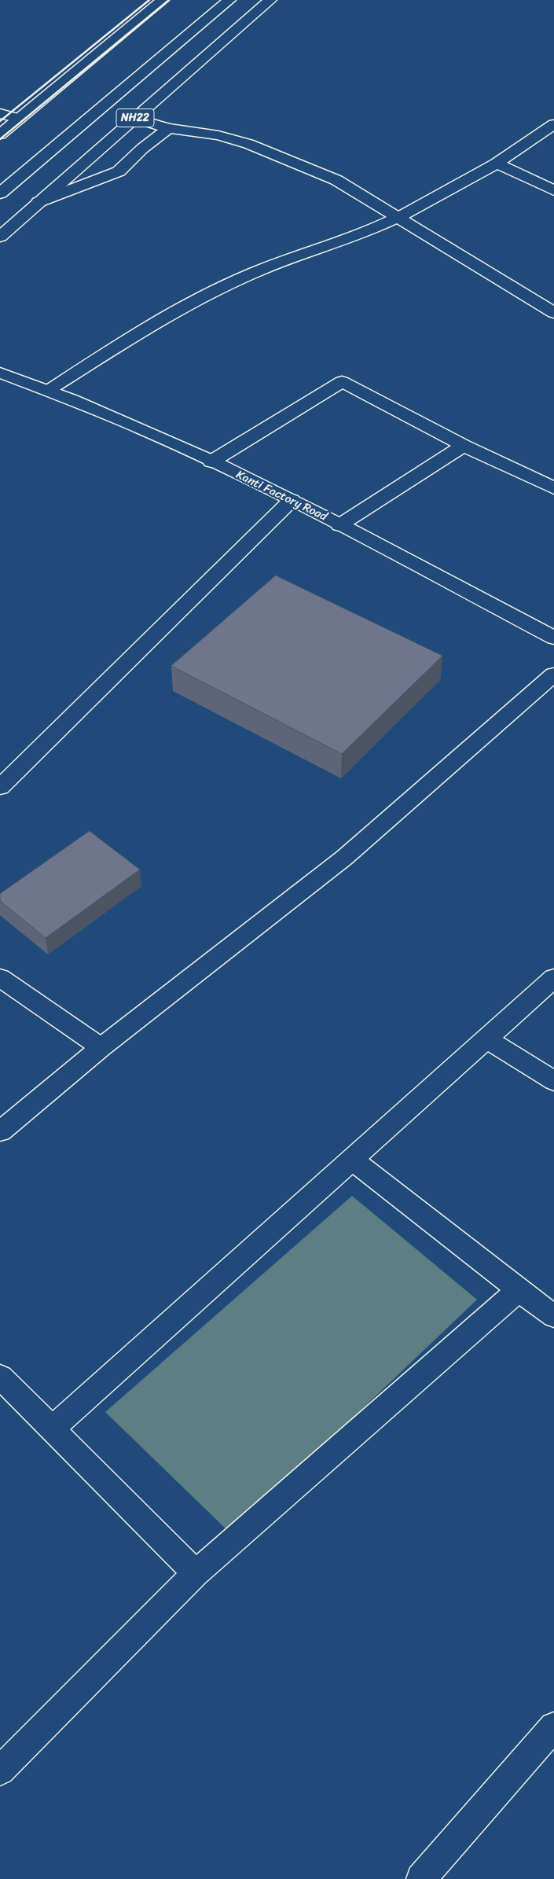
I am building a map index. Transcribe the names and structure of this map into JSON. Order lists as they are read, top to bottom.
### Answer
{
  "streets": {
    "main road": ["NH22", "Kanti Factory Road"]
  }
}
